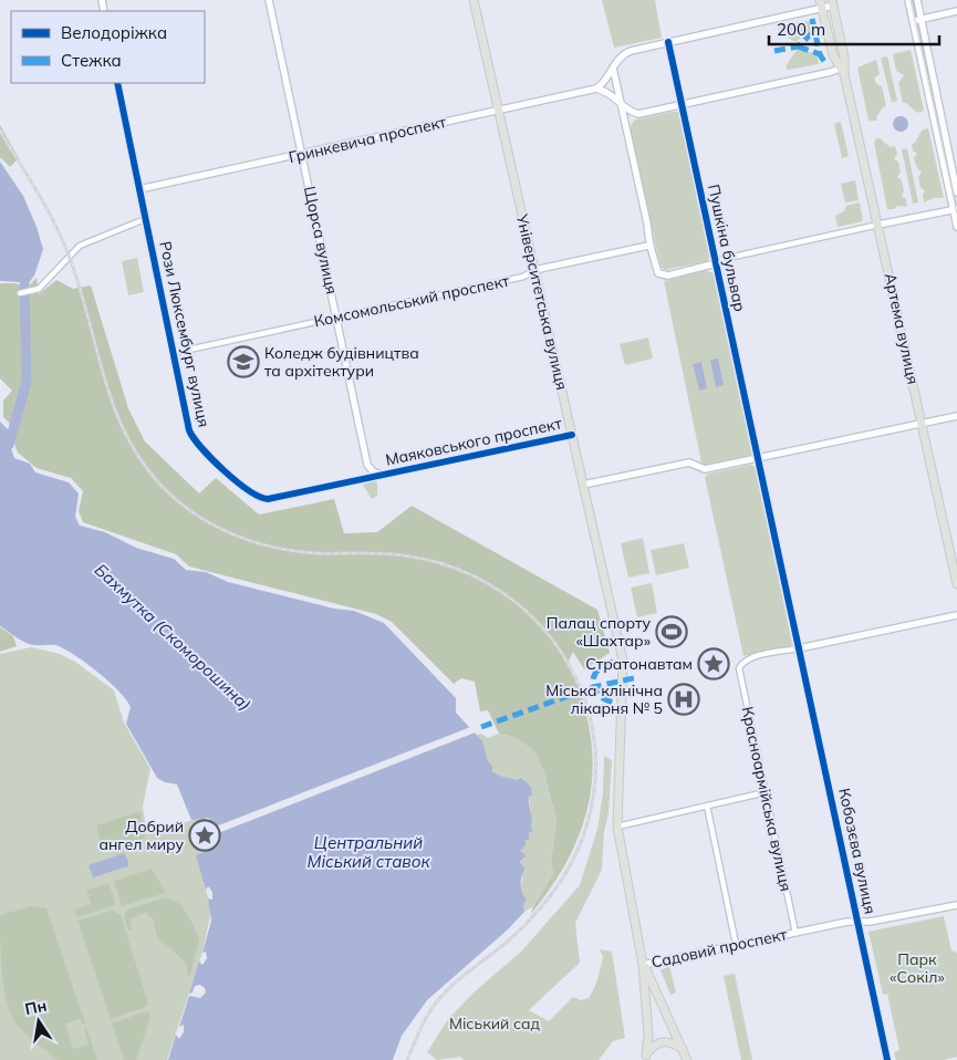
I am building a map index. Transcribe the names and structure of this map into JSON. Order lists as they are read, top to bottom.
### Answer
{
  "streets": {
    "main road": ["Університетська вулиця", "Артема вулиця"],
    "street": [
      "Гринкевича проспект",
      "Щорса вулиця",
      "Пушкіна бульвар",
      "Комсомольський проспект",
      "Рози Люксембург вулиця",
      "Маяковського проспект",
      "Красноармійська вулиця",
      "Кобозєва вулиця",
      "Садовий проспект"
    ]
  },
  "crossings": [
    ["Гринкевича проспект", "Щорса вулиця"],
    ["Гринкевича проспект", "Університетська вулиця"],
    ["Гринкевича проспект", "Рози Люксембург вулиця"],
    ["Щорса вулиця", "Комсомольський проспект"],
    ["Пушкіна бульвар", "Красноармійська вулиця"],
    ["Пушкіна бульвар", "Кобозєва вулиця"],
    ["Комсомольський проспект", "Університетська вулиця"],
    ["Комсомольський проспект", "Рози Люксембург вулиця"],
    ["Університетська вулиця", "Маяковського проспект"],
    ["Університетська вулиця", "Садовий проспект"],
    ["Рози Люксембург вулиця", "Маяковського проспект"],
    ["Красноармійська вулиця", "Кобозєва вулиця"],
    ["Красноармійська вулиця", "Садовий проспект"],
    ["Кобозєва вулиця", "Садовий проспект"]
  ],
  "water": ["Бахмутка (Скоморошина)", "Центральний Міський ставок"],
  "parks": ["Парк «Сокіл»", "Міський сад"],
  "places": {
    "school or university": ["Коледж будівництва та архітектури"],
    "sports": ["Палац спорту «Шахтар»"],
    "place": ["Стратонавтам", "Добрий ангел миру"],
    "hospital": ["Міська клінічна лікарня № 5"]
  },
  "legend": ["Велодоріжка", "Стежка"],
  "scale_bar": "200 m",
  "north": "top"
}
